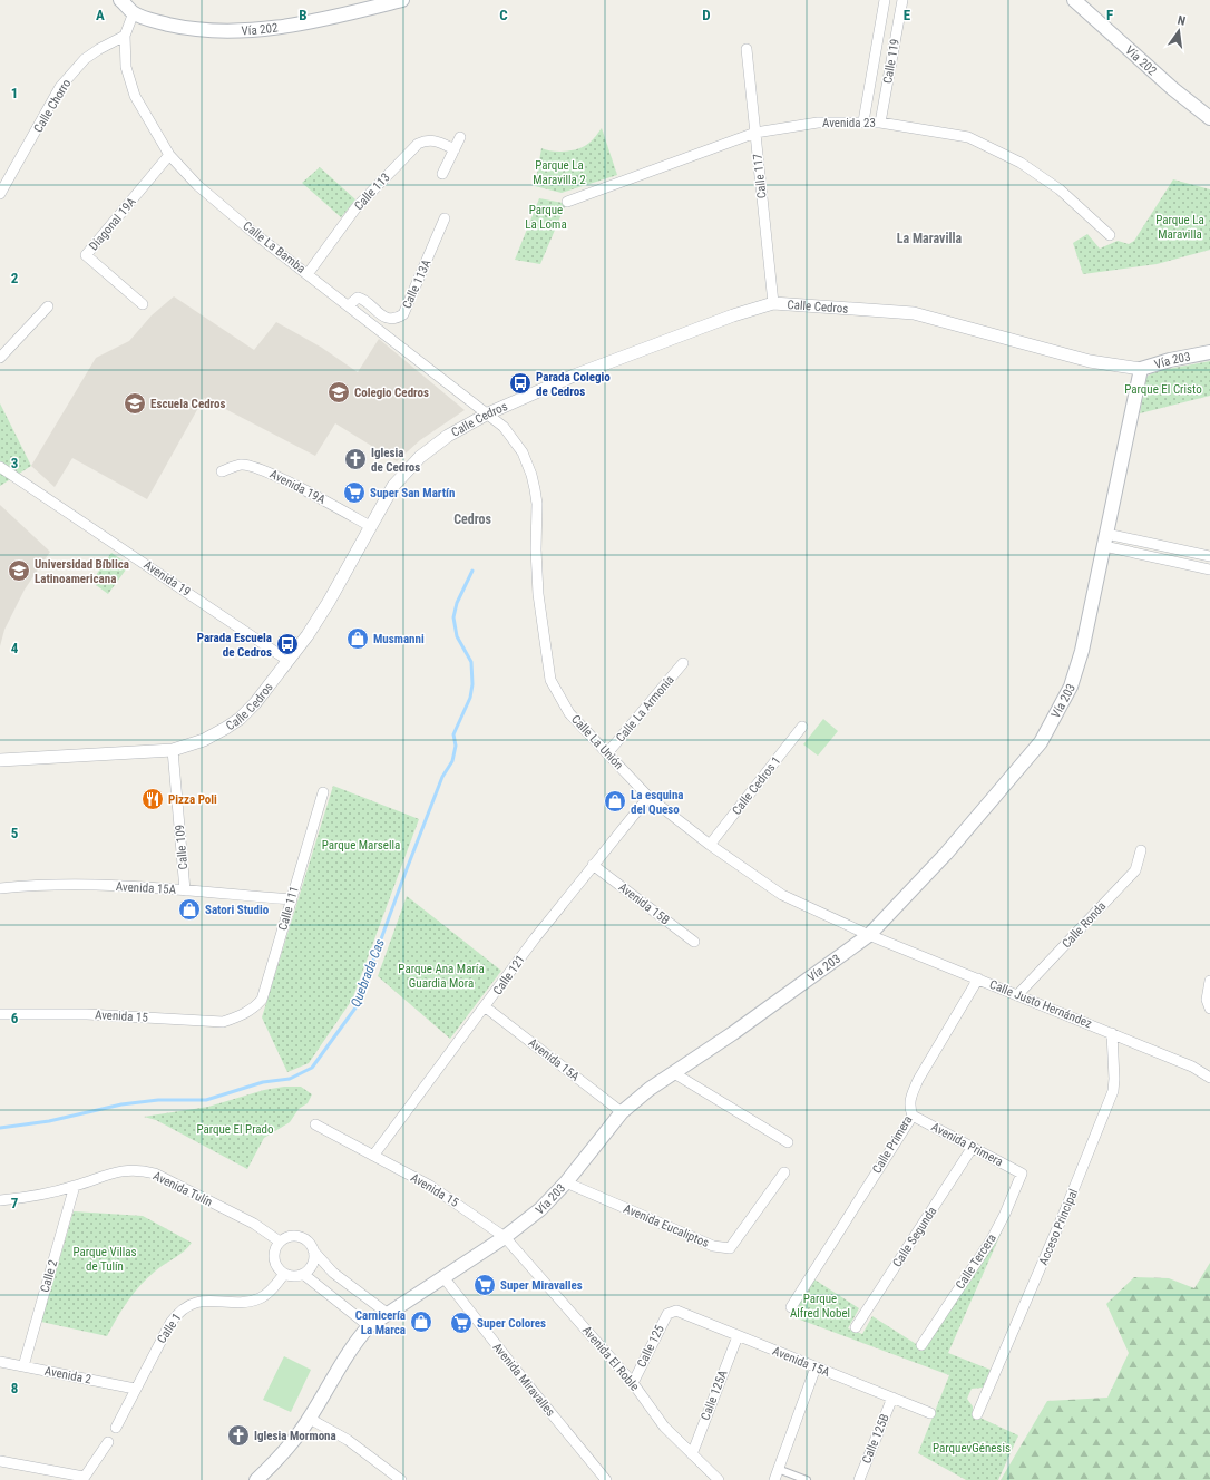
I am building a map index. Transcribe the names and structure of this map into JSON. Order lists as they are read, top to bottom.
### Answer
{
  "streets": {
    "main road": ["Vía 202", "Vía 203"],
    "street": [
      "Calle 119",
      "Calle Chorro",
      "Avenida 23",
      "Calle 117",
      "Calle 113",
      "Diagonal 19A",
      "Calle La Bamba",
      "Calle 113A",
      "Calle Cedros",
      "Avenida 19A",
      "Avenida 19",
      "Calle La Armonía",
      "Calle La Unión",
      "Calle Cedros 1",
      "Calle 109",
      "Avenida 15A",
      "Avenida 15B",
      "Calle 111",
      "Calle Ronda",
      "Calle 121",
      "Calle Justo Hernández",
      "Avenida 15",
      "Calle Primera",
      "Avenida Primera",
      "Avenida Tulín",
      "Avenida Eucaliptos",
      "Acceso Principal",
      "Calle Segunda",
      "Calle Tercera",
      "Calle 2",
      "Calle 1",
      "Calle 125",
      "Avenida El Roble",
      "Avenida 2",
      "Avenida Miravalles",
      "Calle 125A",
      "Calle 125B"
    ]
  },
  "crossings": [
    ["Calle 119", "Avenida 23"],
    ["Calle Chorro", "Calle La Bamba"],
    ["Avenida 23", "Calle 117"],
    ["Calle 117", "Calle Cedros"],
    ["Calle 113", "Calle La Bamba"],
    ["Diagonal 19A", "Calle La Bamba"],
    ["Calle La Bamba", "Calle 113A"],
    ["Calle La Bamba", "Calle Cedros"],
    ["Calle La Bamba", "Calle La Unión"],
    ["Calle Cedros", "Vía 203"],
    ["Calle Cedros", "Avenida 19A"],
    ["Calle Cedros", "Avenida 19"],
    ["Calle Cedros", "Calle La Unión"],
    ["Calle Cedros", "Calle 109"],
    ["Vía 203", "Calle La Unión"],
    ["Vía 203", "Avenida 15A"],
    ["Vía 203", "Calle Justo Hernández"],
    ["Vía 203", "Avenida 15"],
    ["Vía 203", "Avenida Eucaliptos"],
    ["Vía 203", "Avenida El Roble"],
    ["Vía 203", "Avenida Miravalles"],
    ["Calle La Armonía", "Calle La Unión"],
    ["Calle La Unión", "Calle Cedros 1"],
    ["Calle La Unión", "Calle 121"],
    ["Calle La Unión", "Calle Justo Hernández"],
    ["Calle 109", "Avenida 15A"],
    ["Avenida 15A", "Calle 111"],
    ["Avenida 15A", "Calle 121"],
    ["Avenida 15A", "Calle 125"],
    ["Avenida 15A", "Calle 125A"],
    ["Avenida 15A", "Calle 125B"],
    ["Avenida 15B", "Calle 121"],
    ["Calle 111", "Avenida 15"],
    ["Calle Ronda", "Calle Justo Hernández"],
    ["Calle 121", "Avenida 15"],
    ["Calle Justo Hernández", "Calle Primera"],
    ["Calle Justo Hernández", "Acceso Principal"],
    ["Avenida 15", "Avenida El Roble"],
    ["Calle Primera", "Avenida Primera"],
    ["Avenida Primera", "Calle Segunda"],
    ["Avenida Primera", "Calle Tercera"],
    ["Avenida Tulín", "Calle 2"],
    ["Avenida Tulín", "Calle 1"],
    ["Calle 2", "Avenida 2"],
    ["Calle 1", "Avenida 2"],
    ["Calle 125", "Avenida El Roble"],
    ["Avenida El Roble", "Calle 125A"]
  ],
  "districts": ["La Maravilla", "Cedros"],
  "water": ["Quebrada Cas"],
  "parks": [
    "Parque La Maravilla 2",
    "Parque La Loma",
    "Parque La Maravilla",
    "Parque El Cristo",
    "Parque Marsella",
    "Parque Ana María Guardia Mora",
    "Parque El Prado",
    "Parque Villas de Tulín",
    "Parque Alfred Nobel",
    "ParquevGénesis"
  ],
  "places": {
    "bus stop": ["Parada Colegio de Cedros", "Parada Escuela de Cedros"],
    "school or university": ["Colegio Cedros", "Escuela Cedros", "Universidad Bíblica Latinoamericana"],
    "church": ["Iglesia de Cedros", "Iglesia Mormona"],
    "supermarket": ["Super San Martín", "Super Miravalles", "Super Colores"],
    "shop": [
      "Musmanni",
      "La esquina del Queso",
      "Satori Studio",
      "Carnicería La Marca"
    ],
    "restaurant": ["Pizza Poli"]
  },
  "north": "top",
  "grid": {
    "columns": [
      "A",
      "B",
      "C",
      "D",
      "E",
      "F"
    ],
    "rows": [
      "1",
      "2",
      "3",
      "4",
      "5",
      "6",
      "7",
      "8"
    ]
  }
}
